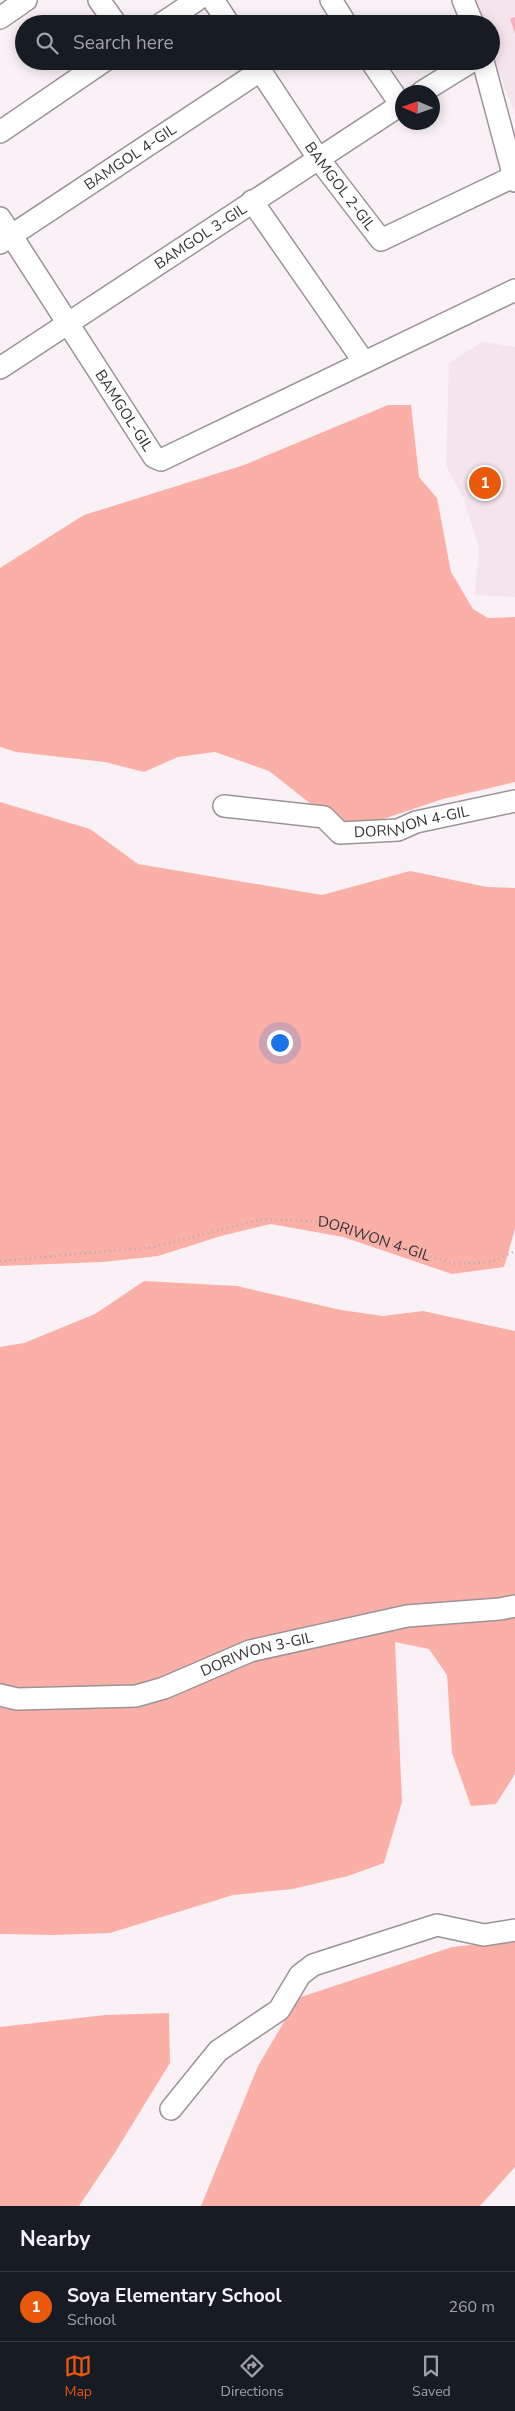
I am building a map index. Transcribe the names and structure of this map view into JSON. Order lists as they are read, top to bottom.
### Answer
{
  "streets": {
    "street": [
      "BAMGOL 4-GIL",
      "BAMGOL 2-GIL",
      "BAMGOL 3-GIL",
      "BAMGOL-GIL",
      "DORIWON 4-GIL",
      "DORIWON 3-GIL"
    ]
  },
  "crossings": [
    ["BAMGOL 4-GIL", "BAMGOL-GIL"],
    ["BAMGOL 2-GIL", "BAMGOL 3-GIL"],
    ["BAMGOL 3-GIL", "BAMGOL-GIL"]
  ],
  "north": "left",
  "page": {
    "search": "Search here",
    "pins": "1",
    "heading": "Nearby",
    "list": [
      {
        "mark": "1",
        "name": "Soya Elementary School",
        "note": "School",
        "value": "260 m"
      }
    ],
    "nav": ["Map", "Directions", "Saved"]
  }
}
